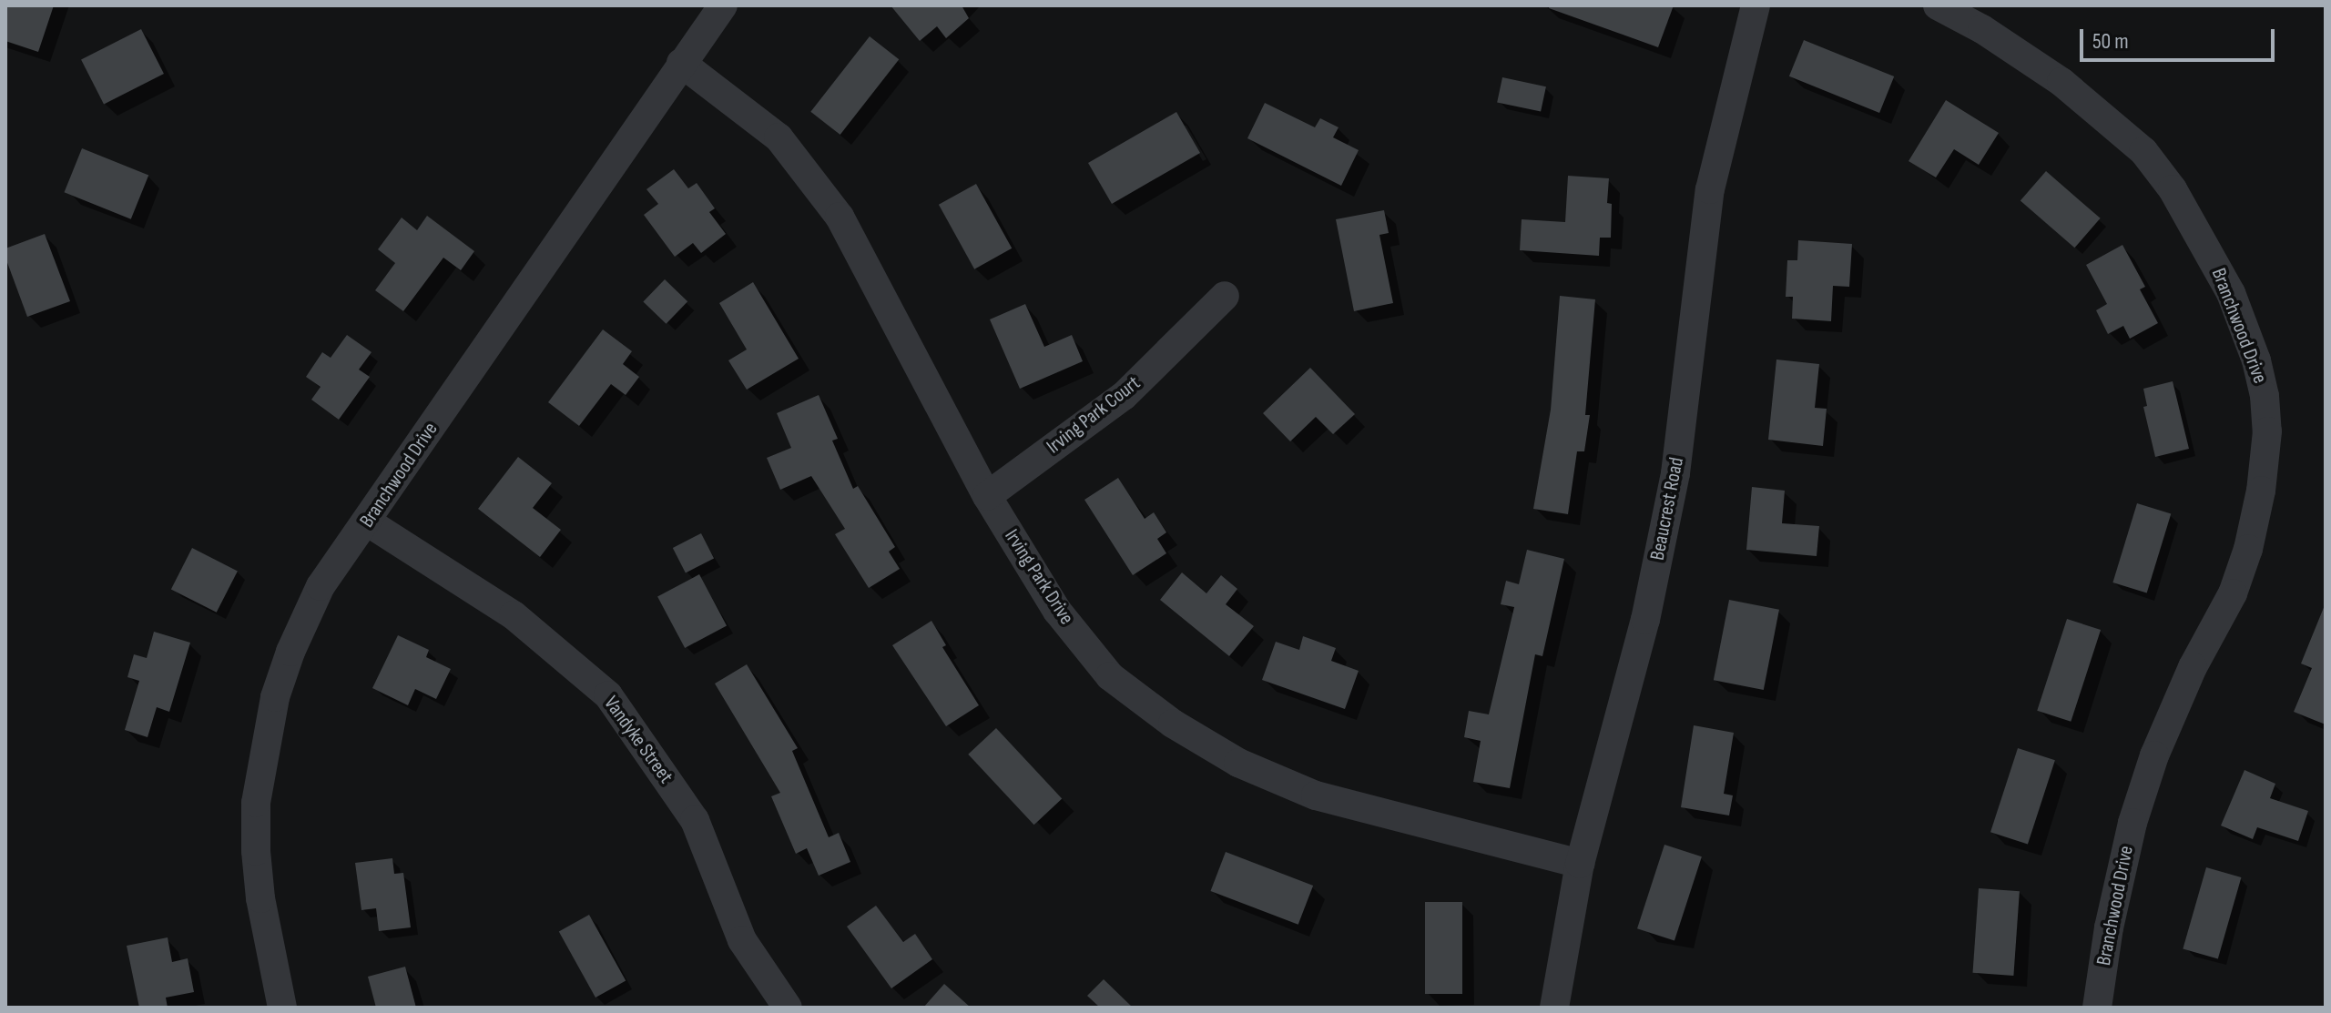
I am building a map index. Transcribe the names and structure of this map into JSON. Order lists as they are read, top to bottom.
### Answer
{
  "streets": {
    "street": [
      "Branchwood Drive",
      "Irving Park Court",
      "Beaucrest Road",
      "Irving Park Drive",
      "Vandyke Street"
    ]
  },
  "crossings": [
    ["Branchwood Drive", "Irving Park Drive"],
    ["Branchwood Drive", "Vandyke Street"],
    ["Irving Park Court", "Irving Park Drive"],
    ["Beaucrest Road", "Irving Park Drive"]
  ],
  "scale_bar": "50 m"
}
